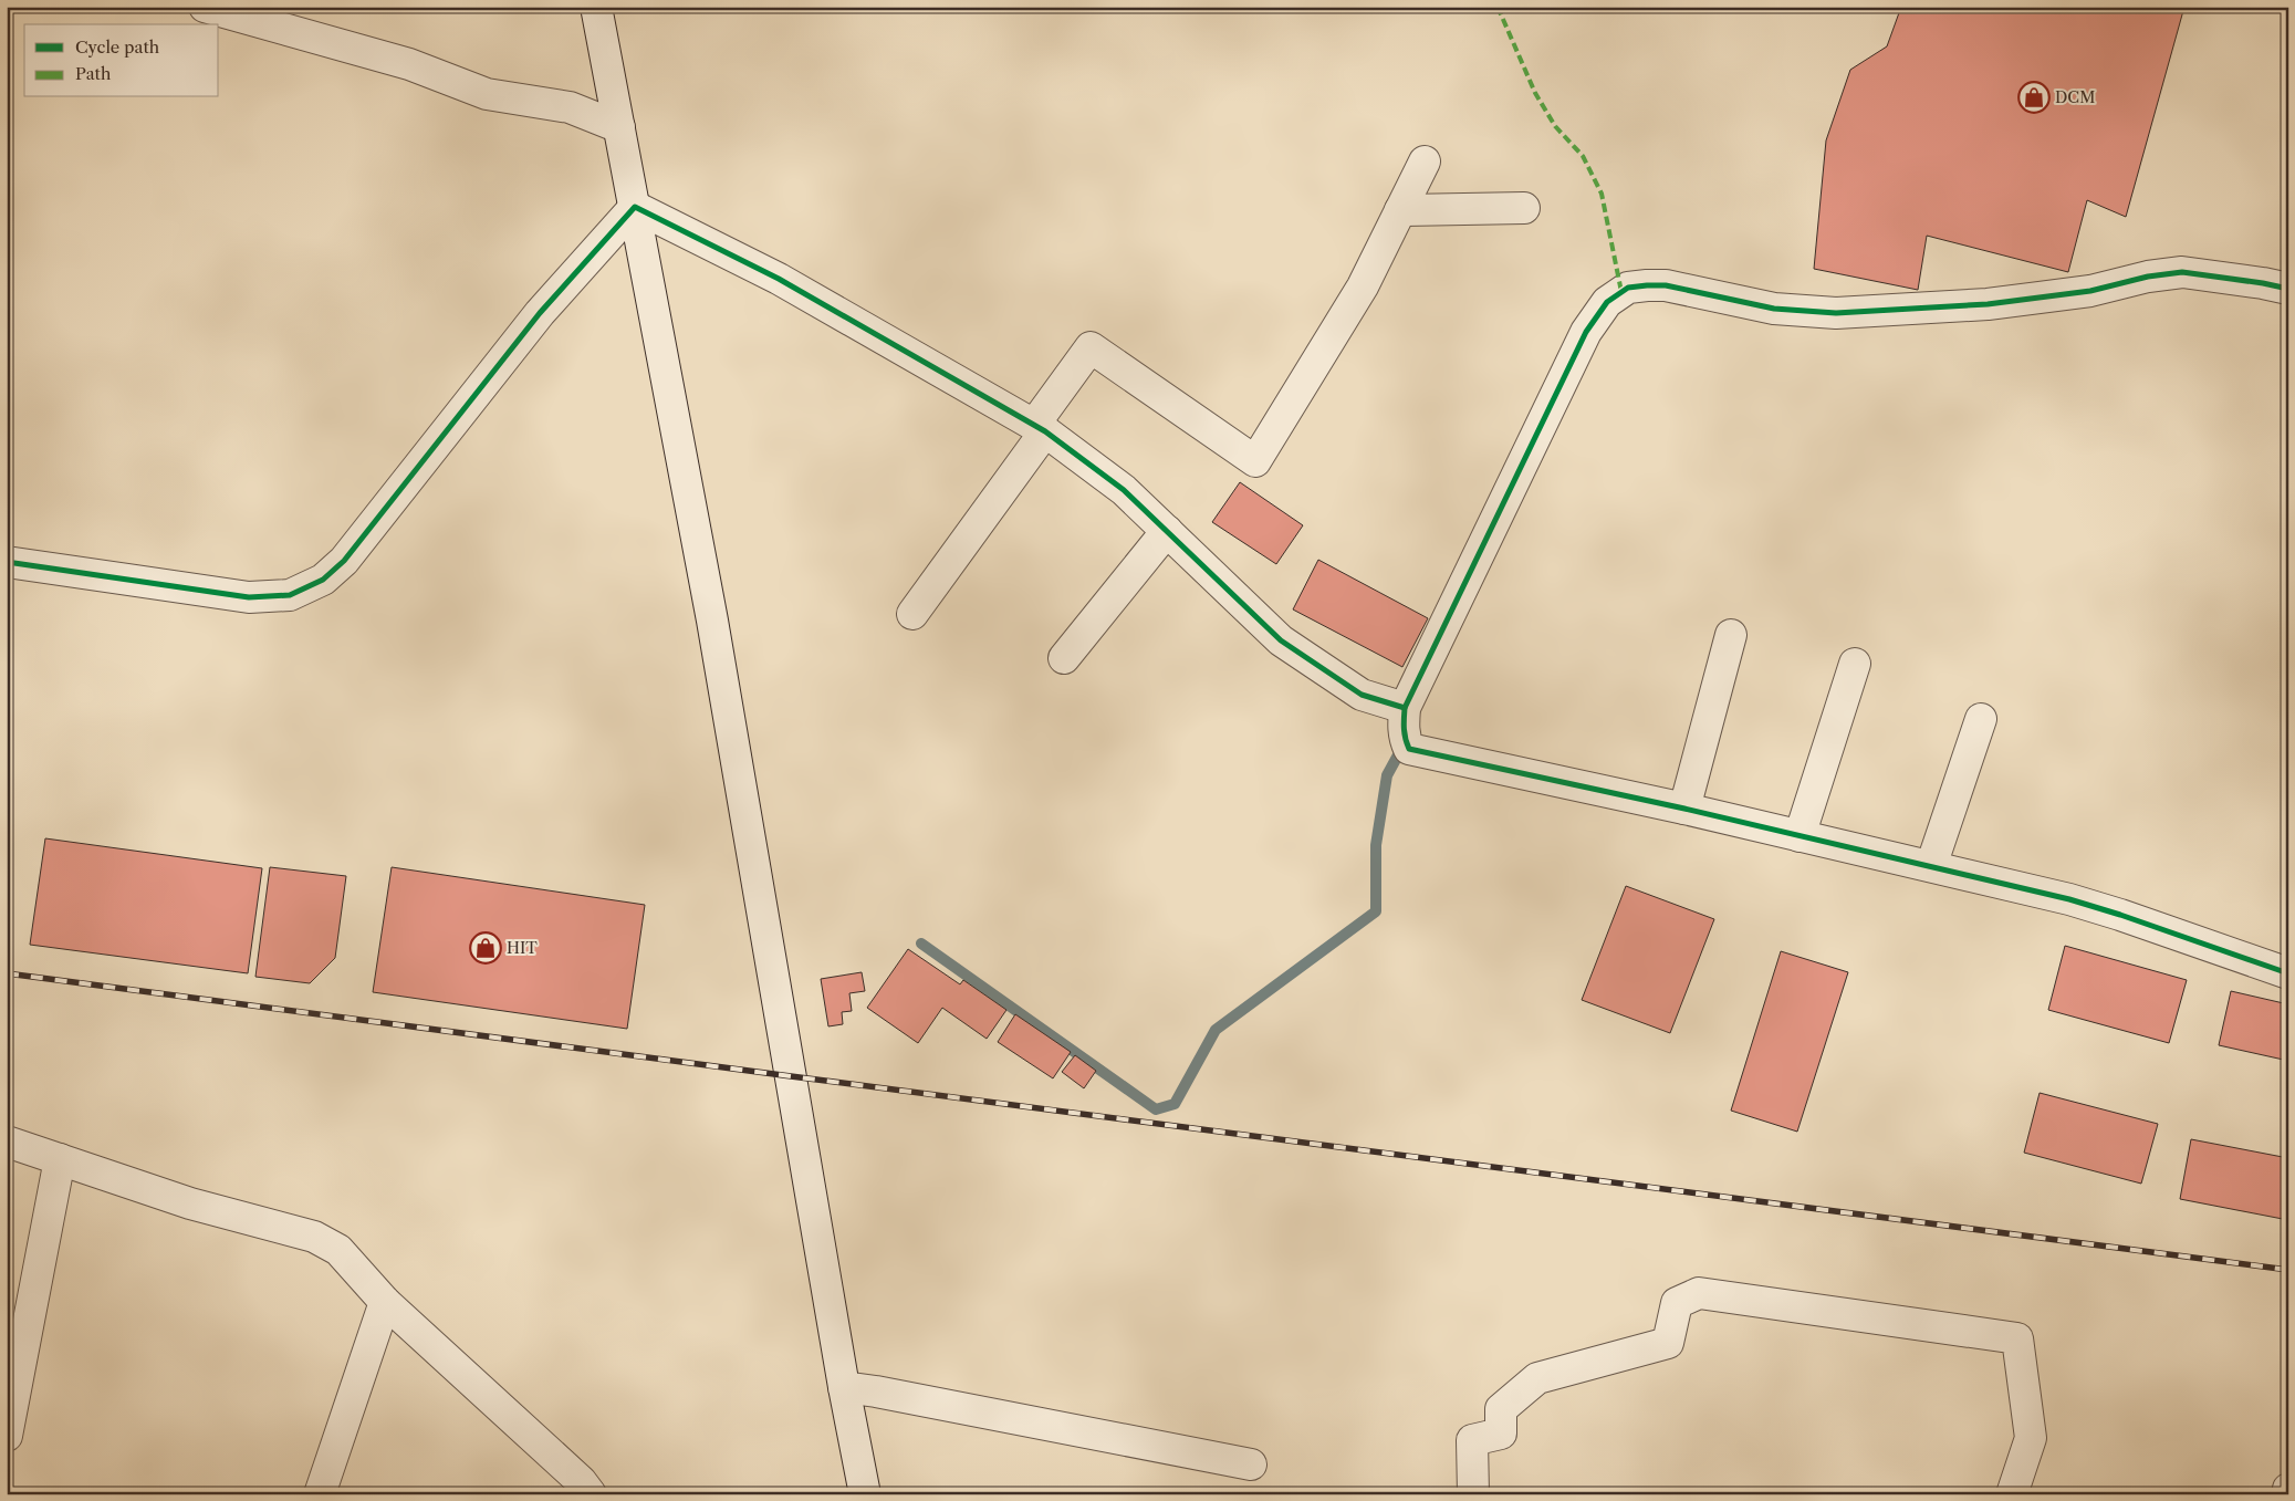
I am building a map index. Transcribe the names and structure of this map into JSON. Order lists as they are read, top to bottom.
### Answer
{
  "places": {
    "shop": ["DCM", "HIT"]
  },
  "legend": ["Cycle path", "Path"]
}
